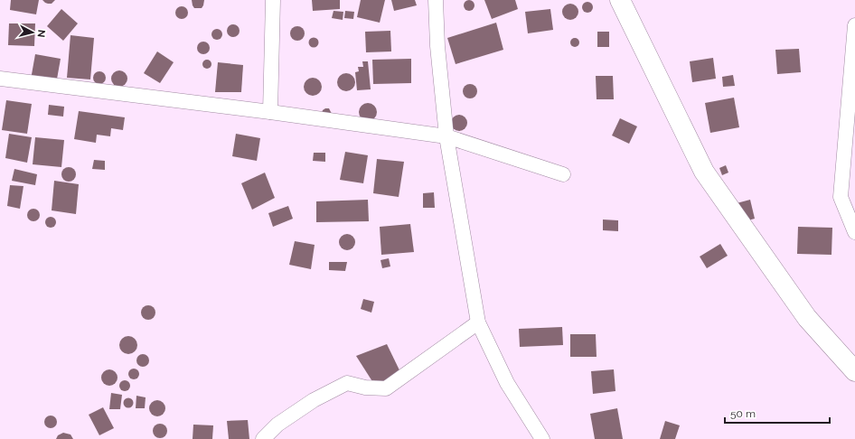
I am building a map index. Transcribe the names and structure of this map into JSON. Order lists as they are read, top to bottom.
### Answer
{
  "scale_bar": "50 m",
  "north": "right"
}
